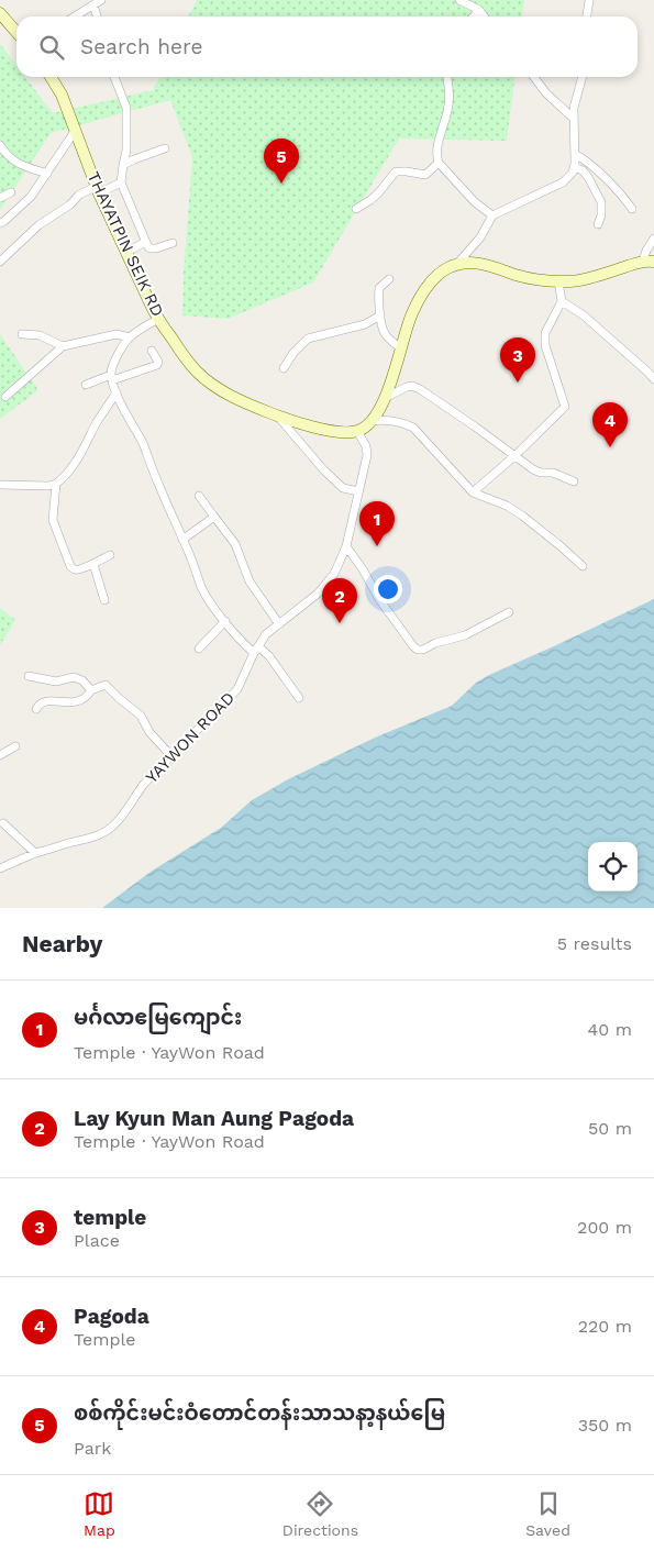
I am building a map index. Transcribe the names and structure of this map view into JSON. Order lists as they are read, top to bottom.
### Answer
{
  "streets": {
    "street": ["THAYATPIN SEIK RD", "YAYWON ROAD"]
  },
  "crossings": [
    ["THAYATPIN SEIK RD", "YAYWON ROAD"]
  ],
  "page": {
    "search": "Search here",
    "pins": [
      "5",
      "3",
      "4",
      "1",
      "2"
    ],
    "heading": ["Nearby", "5 results"],
    "list": [
      {
        "mark": "1",
        "name": "မင်္ဂလာဧမြကျောင်း",
        "note": "Temple · YayWon Road",
        "value": "40 m"
      },
      {
        "mark": "2",
        "name": "Lay Kyun Man Aung Pagoda",
        "note": "Temple · YayWon Road",
        "value": "50 m"
      },
      {
        "mark": "3",
        "name": "temple",
        "note": "Place",
        "value": "200 m"
      },
      {
        "mark": "4",
        "name": "Pagoda",
        "note": "Temple",
        "value": "220 m"
      },
      {
        "mark": "5",
        "name": "စစ်ကိုင်းမင်းဝံတောင်တန်းသာသနာ့နယ်မြေ",
        "note": "Park",
        "value": "350 m"
      }
    ],
    "nav": ["Map", "Directions", "Saved"]
  }
}
